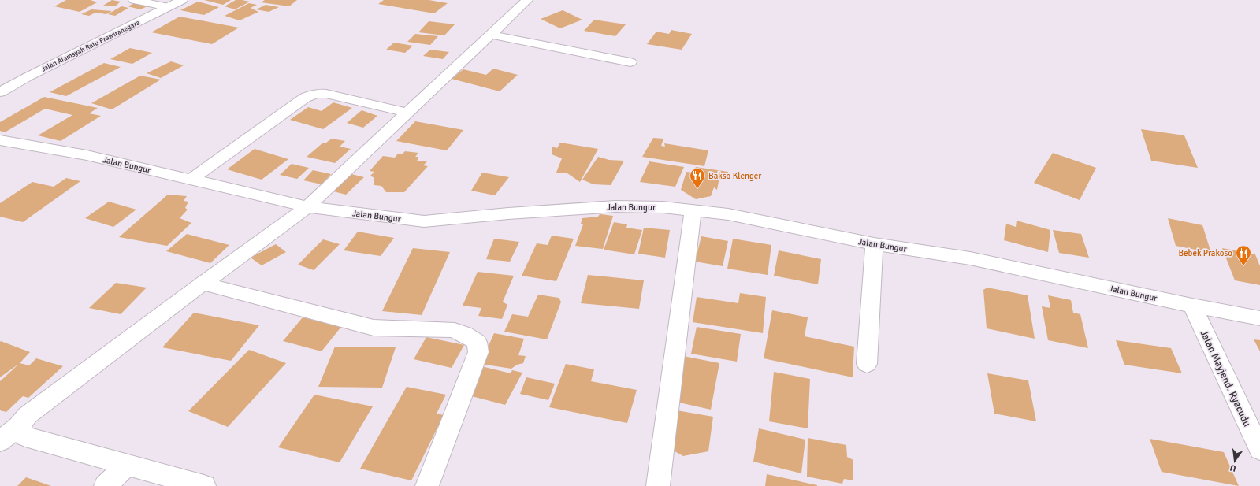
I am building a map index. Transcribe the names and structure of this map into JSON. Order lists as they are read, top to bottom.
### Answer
{
  "streets": {
    "street": ["Jalan Alamsyah Ratu Prawiranegara", "Jalan Bungur", "Jalan Mayjend. Ryacudu"]
  },
  "crossings": [
    ["Jalan Bungur", "Jalan Mayjend. Ryacudu"]
  ],
  "places": {
    "restaurant": ["Bakso Klenger", "Bebek Prakoso"]
  },
  "north": "bottom"
}
